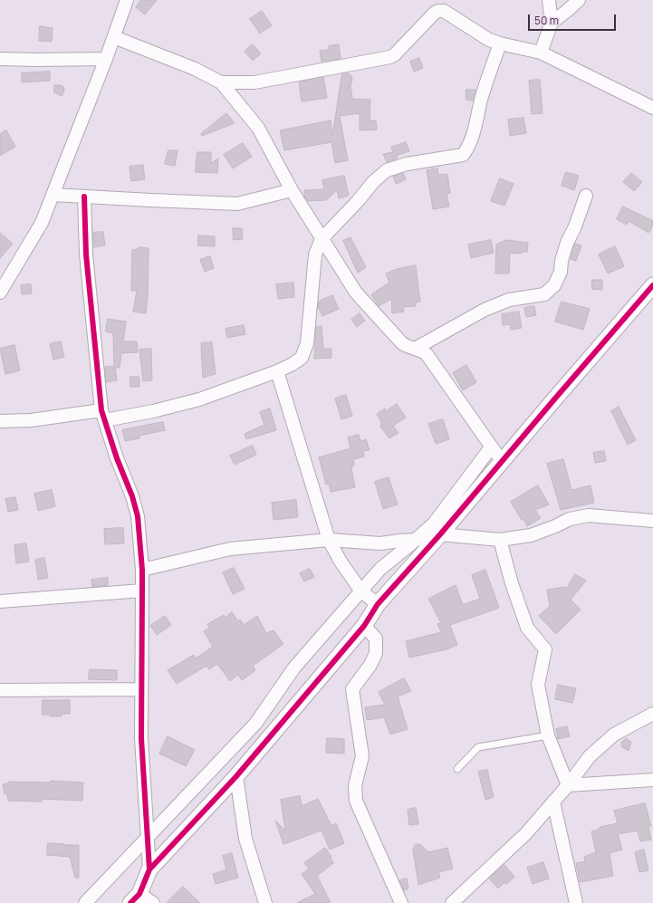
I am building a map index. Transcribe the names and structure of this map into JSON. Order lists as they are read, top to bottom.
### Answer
{
  "scale_bar": "50 m"
}
